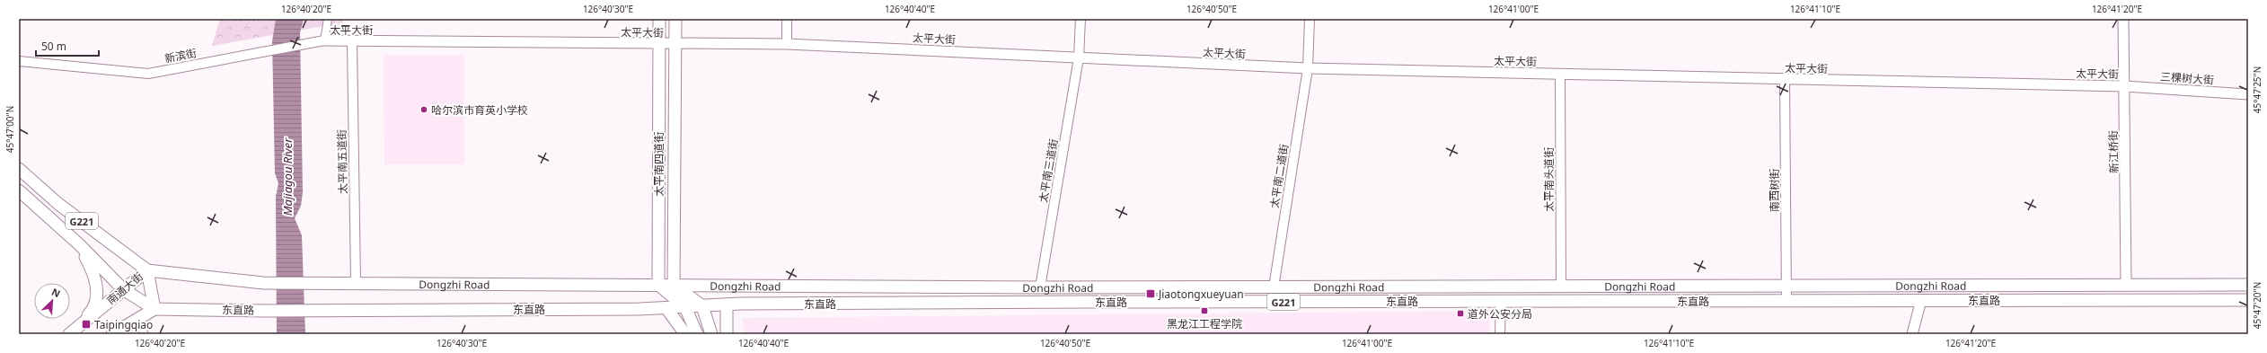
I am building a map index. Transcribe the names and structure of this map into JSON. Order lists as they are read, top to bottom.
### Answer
{
  "streets": {
    "main road": [
      "太平大街",
      "三棵树大街",
      "新江桥街",
      "太平南四道街",
      "G221",
      "Dongzhi Road",
      "南通大街",
      "东直路"
    ],
    "street": [
      "新滨街",
      "太平南五道街",
      "太平南三道街",
      "太平南二道街",
      "太平南头道街",
      "南西树街"
    ]
  },
  "crossings": [
    ["太平大街", "新滨街"],
    ["太平大街", "三棵树大街"],
    ["太平大街", "新江桥街"],
    ["太平大街", "太平南五道街"],
    ["太平大街", "太平南四道街"],
    ["太平大街", "太平南三道街"],
    ["太平大街", "太平南二道街"],
    ["太平大街", "太平南头道街"],
    ["太平大街", "南西树街"],
    ["三棵树大街", "新江桥街"],
    ["新江桥街", "Dongzhi Road"],
    ["太平南五道街", "Dongzhi Road"],
    ["太平南四道街", "Dongzhi Road"],
    ["太平南三道街", "Dongzhi Road"],
    ["太平南二道街", "Dongzhi Road"],
    ["太平南头道街", "Dongzhi Road"],
    ["南西树街", "Dongzhi Road"],
    ["南西树街", "东直路"],
    ["G221", "Dongzhi Road"],
    ["G221", "南通大街"],
    ["Dongzhi Road", "南通大街"]
  ],
  "water": ["Majiagou River"],
  "places": {
    "other": ["哈尔滨市育英小学校"],
    "transit": [
      "Jiaotongxueyuan",
      "黑龙江工程学院",
      "道外公安分局",
      "Taipingqiao"
    ]
  },
  "scale_bar": "50 m",
  "north": "top right",
  "coordinates": [
    "126°40'20\"E",
    "126°40'30\"E",
    "126°40'40\"E",
    "126°40'50\"E",
    "126°41'00\"E",
    "126°41'10\"E",
    "126°41'20\"E",
    "45°47'25\"N",
    "45°47'00\"N",
    "45°47'20\"N"
  ]
}
